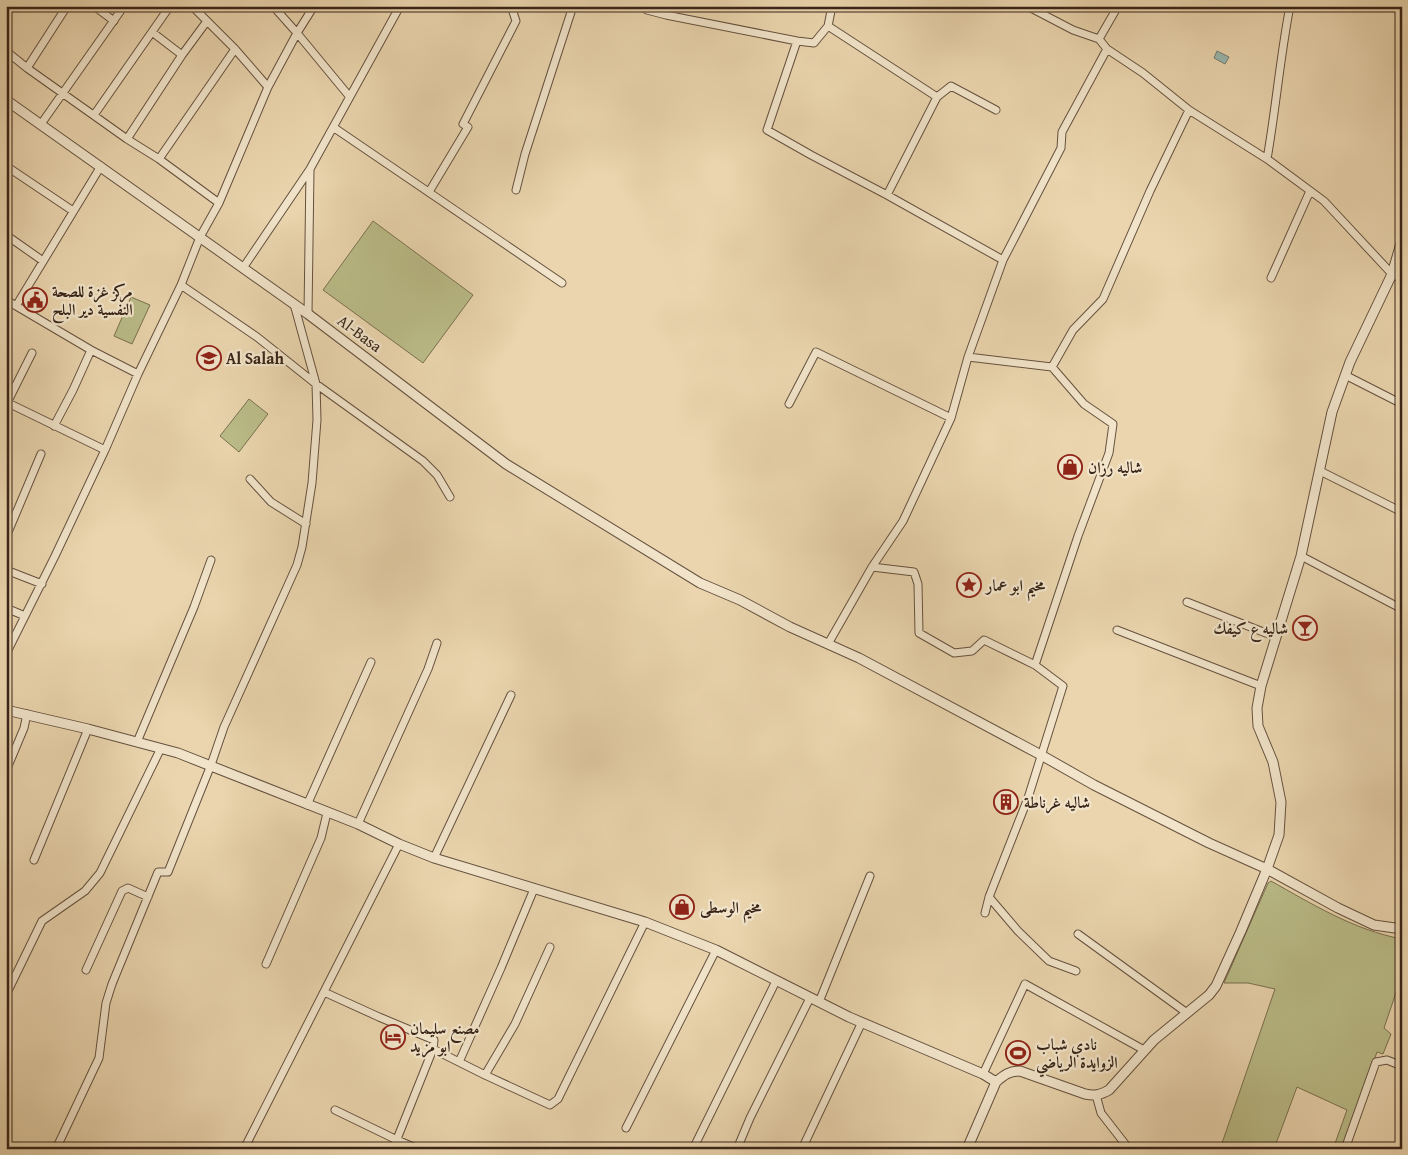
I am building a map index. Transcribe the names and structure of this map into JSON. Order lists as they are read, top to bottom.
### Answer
{
  "streets": {
    "street": ["Al-Basa"]
  },
  "places": {
    "public building": ["مركز غزة للصحة النفسية دير البلح"],
    "school or university": ["Al Salah"],
    "shop": ["شاليه رزان", "مخيم الوسطى"],
    "place": ["مخيم ابو عمار"],
    "bar": ["شاليه ع كيفك"],
    "building": ["شاليه غرناطة"],
    "hotel": ["مصنع سليمان ابو مزيد"],
    "sports": ["نادي شباب الزوايدة الرياضي"]
  }
}
